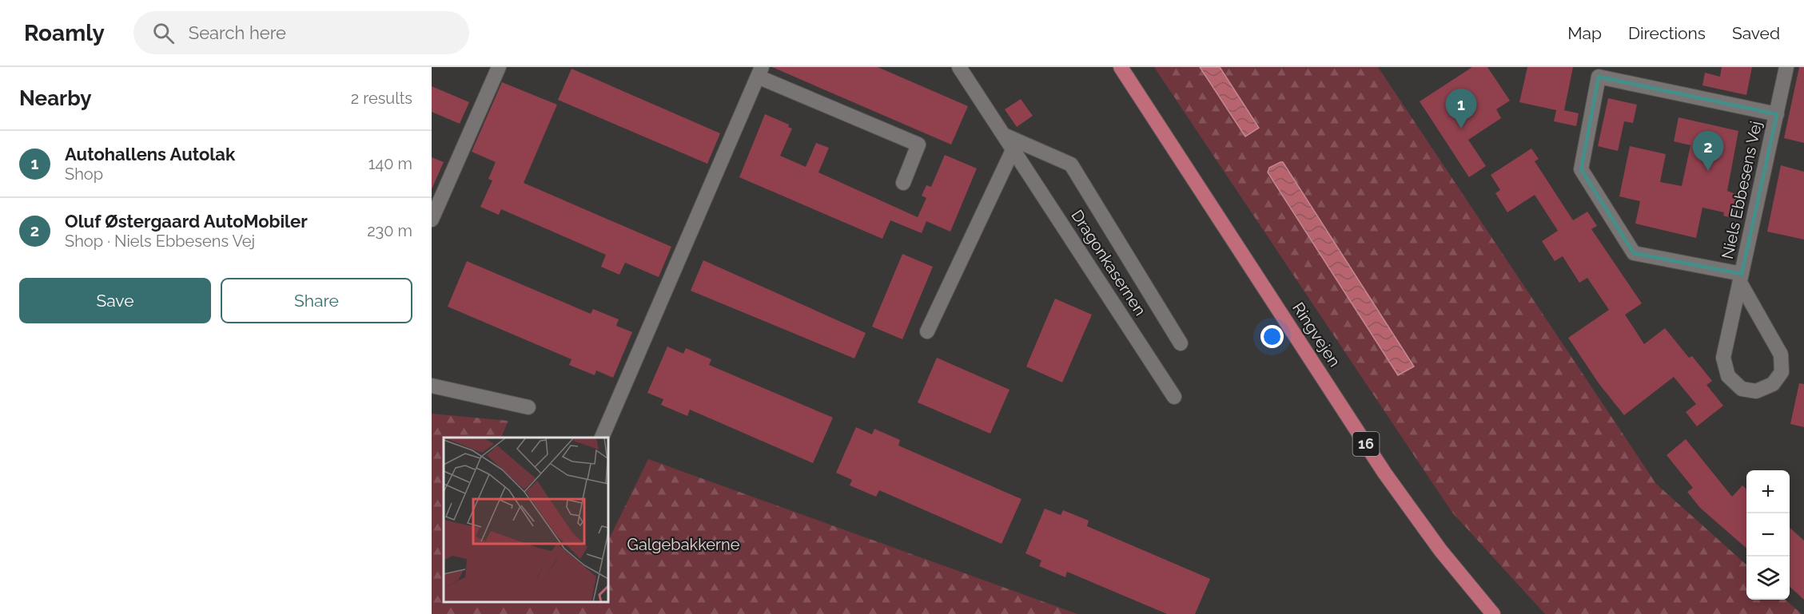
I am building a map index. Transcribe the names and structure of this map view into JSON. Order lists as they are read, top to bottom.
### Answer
{
  "streets": {
    "main road": ["Ringvejen", "16"],
    "street": ["Niels Ebbesens Vej", "Dragonkasernen"]
  },
  "parks": ["Galgebakkerne"],
  "page": {
    "header": "Roamly",
    "search": "Search here",
    "nav": ["Map", "Directions", "Saved"],
    "heading": ["Nearby", "2 results"],
    "pins": ["1", "2"],
    "list": [
      {
        "mark": "1",
        "name": "Autohallens Autolak",
        "note": "Shop",
        "value": "140 m"
      },
      {
        "mark": "2",
        "name": "Oluf Østergaard AutoMobiler",
        "note": "Shop · Niels Ebbesens Vej",
        "value": "230 m"
      }
    ],
    "buttons": ["Save", "Share"],
    "map_buttons": ["+", "−"]
  }
}
